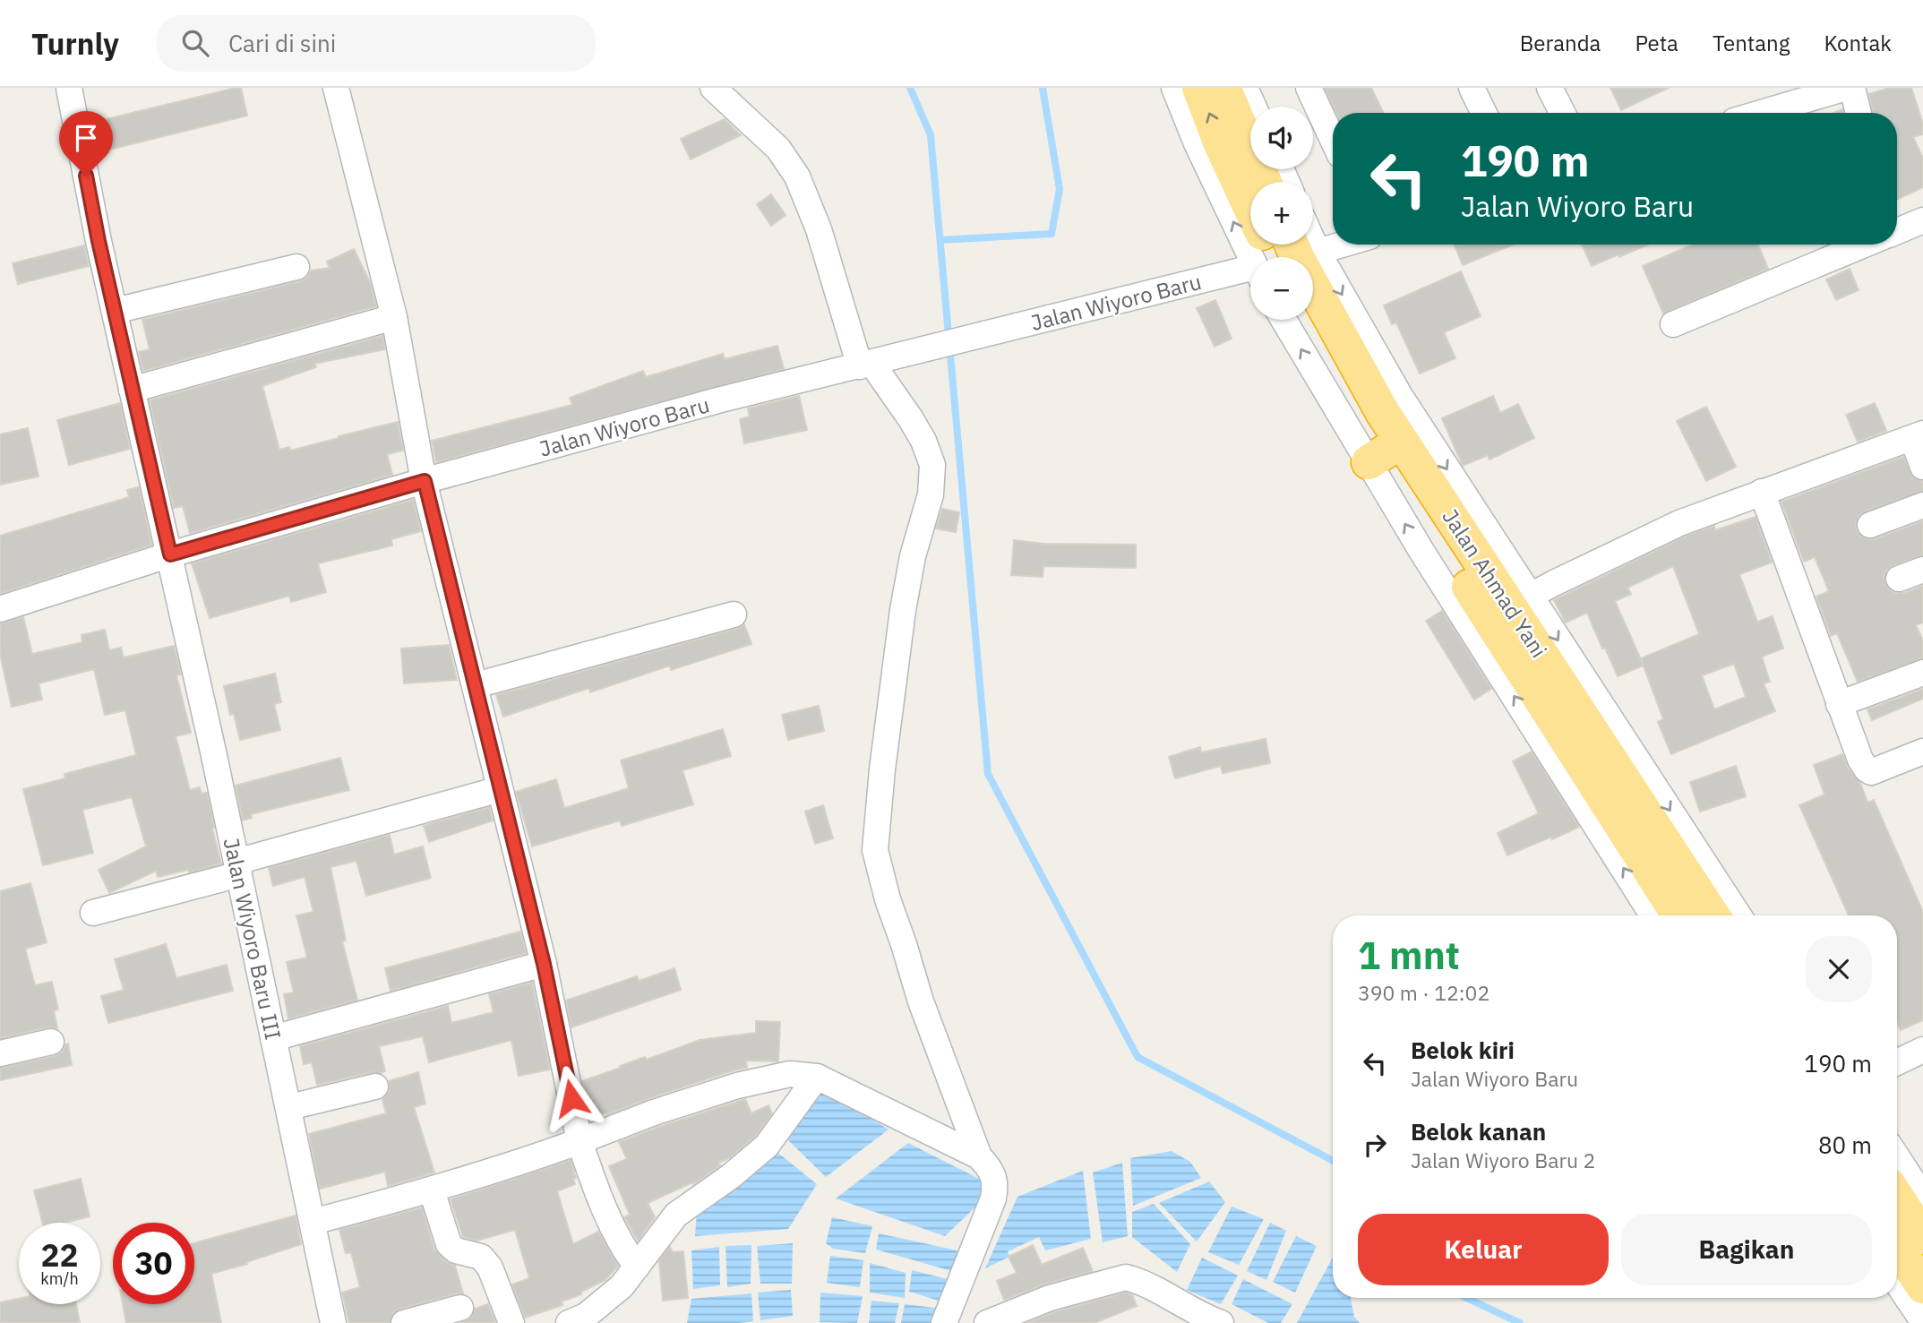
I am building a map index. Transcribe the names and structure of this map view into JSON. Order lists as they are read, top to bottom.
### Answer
{
  "streets": {
    "highway": ["Jalan Ahmad Yani"],
    "street": ["Jalan Wiyoro Baru", "Jalan Wiyoro Baru III"]
  },
  "crossings": [
    ["Jalan Wiyoro Baru", "Jalan Wiyoro Baru III"]
  ],
  "page": {
    "header": "Turnly",
    "search": "Cari di sini",
    "nav": [
      "Beranda",
      "Peta",
      "Tentang",
      "Kontak"
    ],
    "map_buttons": ["+", "−"],
    "turn": ["190 m", "Jalan Wiyoro Baru"],
    "heading": ["1 mnt", "390 m · 12:02"],
    "list": [
      {
        "name": "Belok kiri",
        "note": "Jalan Wiyoro Baru",
        "value": "190 m"
      },
      {
        "name": "Belok kanan",
        "note": "Jalan Wiyoro Baru 2",
        "value": "80 m"
      }
    ],
    "buttons": ["Keluar", "Bagikan"],
    "speed": "22 km/h",
    "limit": "30"
  }
}
